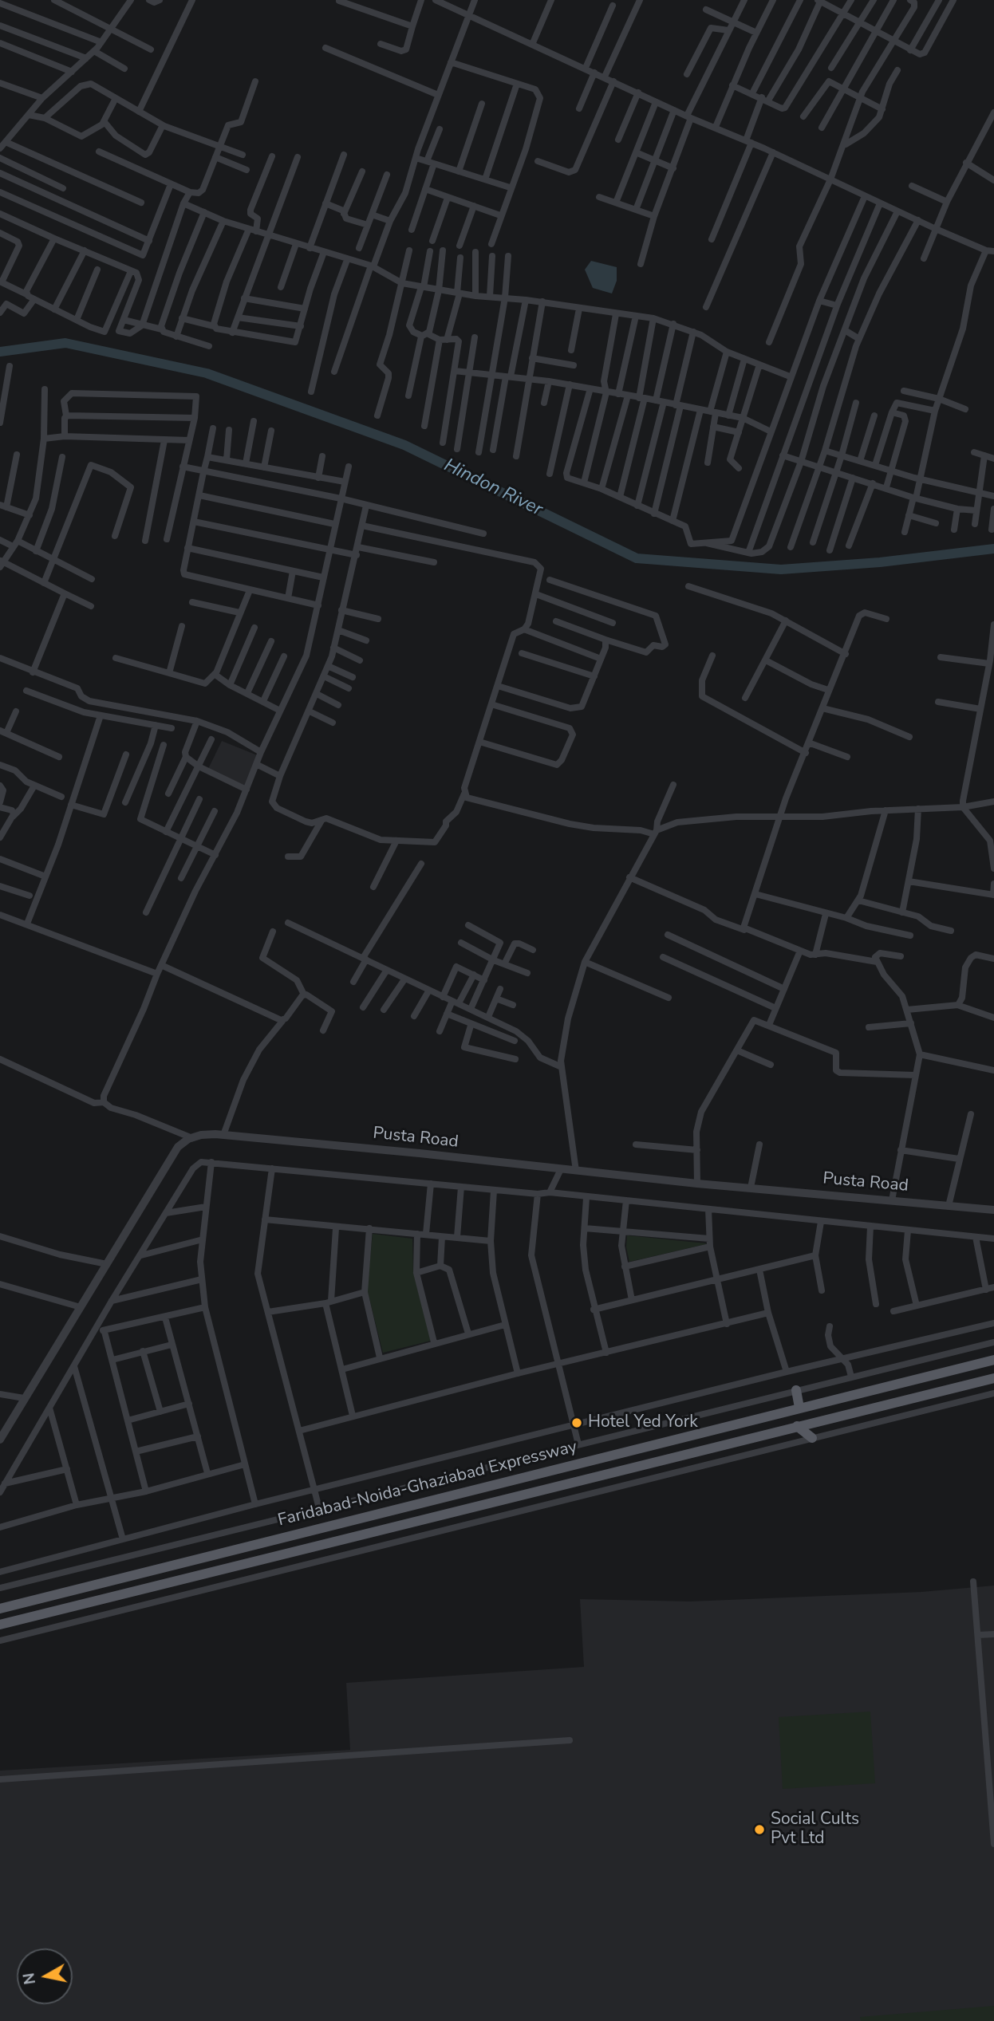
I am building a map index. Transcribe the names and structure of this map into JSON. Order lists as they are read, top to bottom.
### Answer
{
  "streets": {
    "main road": ["Faridabad-Noida-Ghaziabad Expressway"],
    "street": ["Pusta Road"]
  },
  "water": ["Hindon River"],
  "places": ["Hotel Yed York", "Social Cults Pvt Ltd"],
  "north": "left"
}
